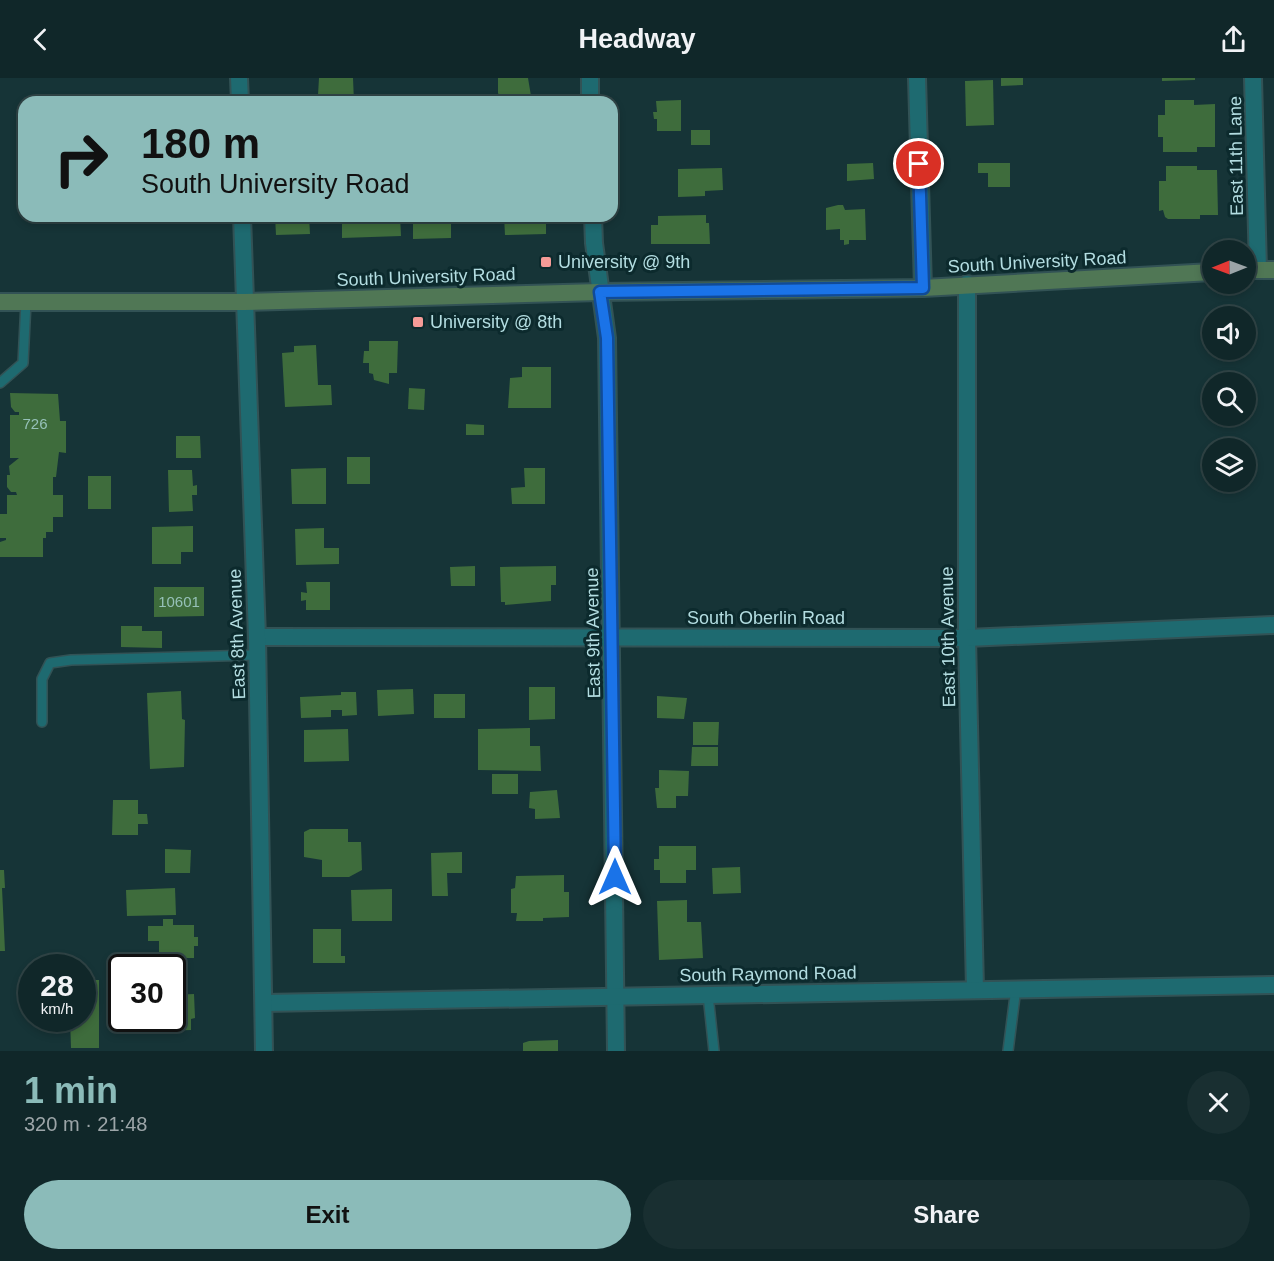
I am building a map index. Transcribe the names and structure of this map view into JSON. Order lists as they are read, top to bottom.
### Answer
{
  "streets": {
    "main road": ["South University Road"],
    "street": [
      "East 11th Lane",
      "South Oberlin Road",
      "East 9th Avenue",
      "East 8th Avenue",
      "East 10th Avenue",
      "South Raymond Road"
    ]
  },
  "crossings": [
    ["South University Road", "East 9th Avenue"],
    ["South University Road", "East 8th Avenue"],
    ["South University Road", "East 10th Avenue"],
    ["South Oberlin Road", "East 9th Avenue"],
    ["South Oberlin Road", "East 8th Avenue"],
    ["South Oberlin Road", "East 10th Avenue"],
    ["East 9th Avenue", "South Raymond Road"],
    ["East 8th Avenue", "South Raymond Road"],
    ["East 10th Avenue", "South Raymond Road"]
  ],
  "places": {
    "transit": ["University @ 9th", "University @ 8th"]
  },
  "house_numbers": ["726", "10601"],
  "north": "left",
  "page": {
    "header": "Headway",
    "turn": ["180 m", "South University Road"],
    "speed": "28 km/h",
    "limit": "30",
    "heading": ["1 min", "320 m · 21:48"],
    "buttons": ["Exit", "Share"]
  }
}
